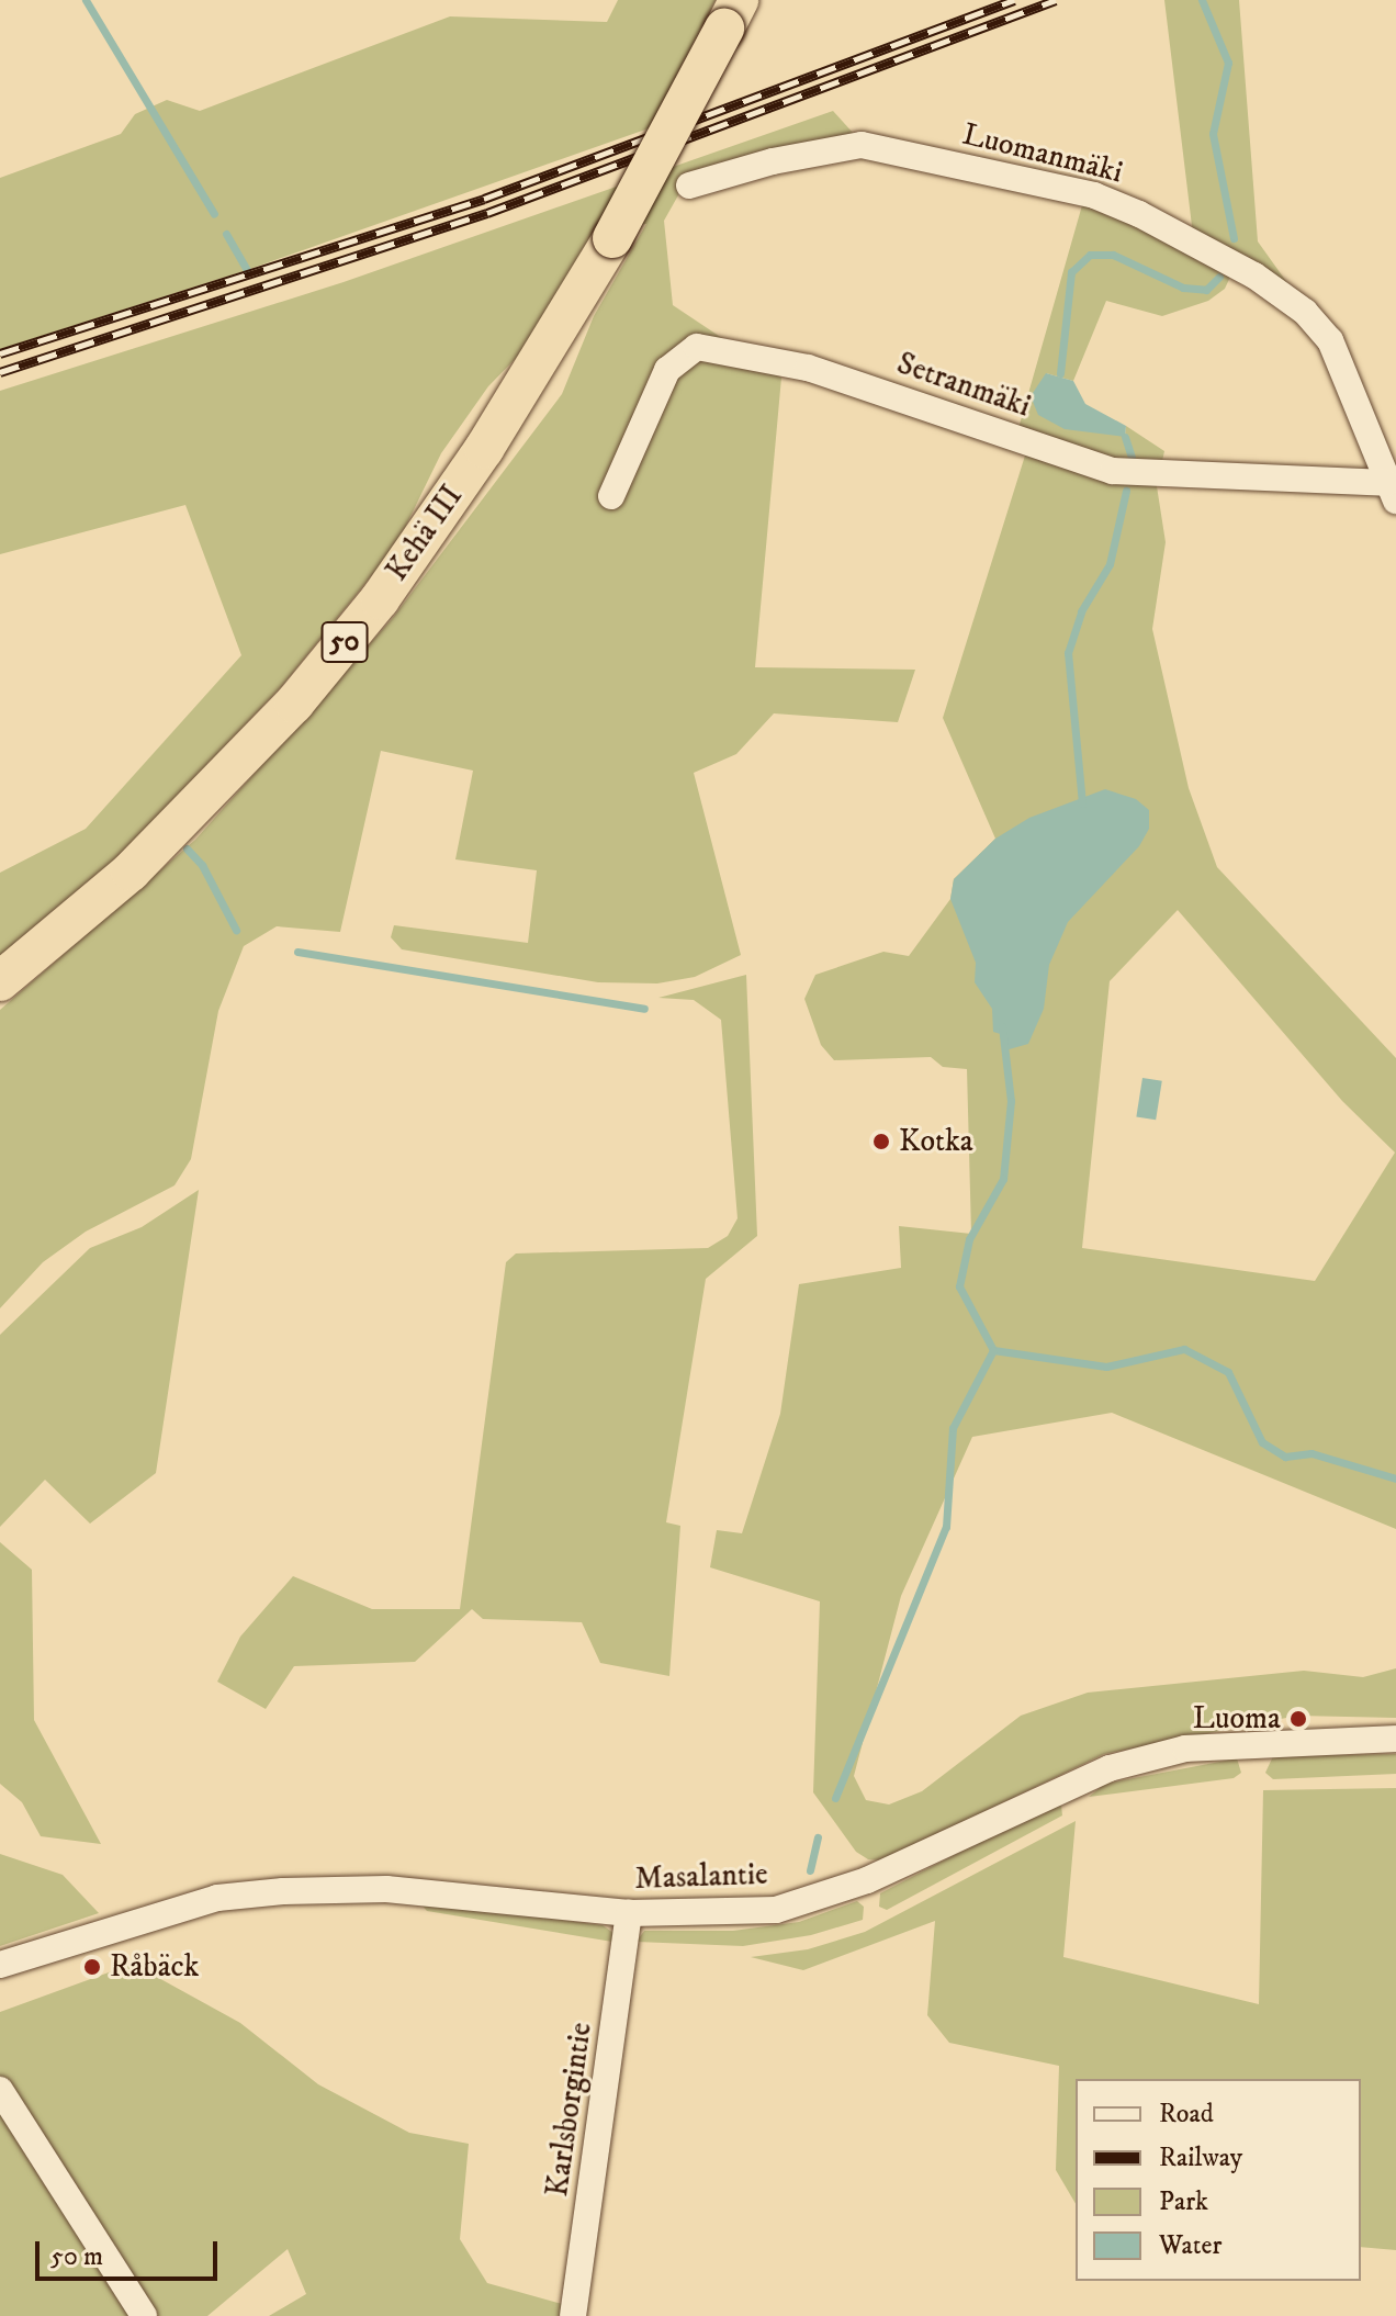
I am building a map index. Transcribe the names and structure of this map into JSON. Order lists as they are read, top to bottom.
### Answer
{
  "streets": {
    "highway": ["Kehä III", "50"],
    "street": [
      "Luomanmäki",
      "Setranmäki",
      "Masalantie",
      "Karlsborgintie"
    ]
  },
  "crossings": [
    ["Luomanmäki", "Setranmäki"],
    ["Masalantie", "Karlsborgintie"]
  ],
  "places": ["Kotka", "Luoma", "Råbäck"],
  "legend": [
    "Road",
    "Railway",
    "Park",
    "Water"
  ],
  "scale_bar": "50 m"
}
